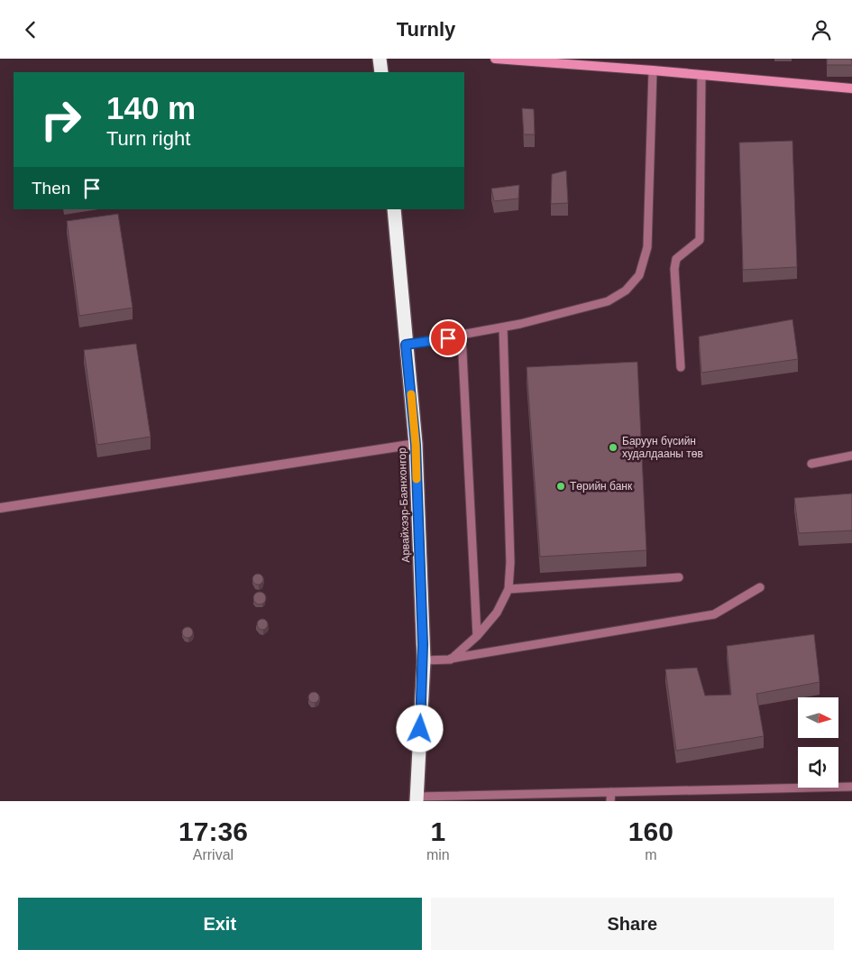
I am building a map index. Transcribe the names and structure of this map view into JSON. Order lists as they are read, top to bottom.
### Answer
{
  "streets": {
    "highway": ["Арвайхээр-Баянхонгор"]
  },
  "places": ["Баруун бүсийн худалдааны төв", "Төрийн банк"],
  "north": "right",
  "page": {
    "header": "Turnly",
    "turn": ["140 m", "Turn right"],
    "then": "Then",
    "eta": [
      "17:36",
      "Arrival",
      "1",
      "min",
      "160",
      "m"
    ],
    "buttons": ["Exit", "Share"]
  }
}
